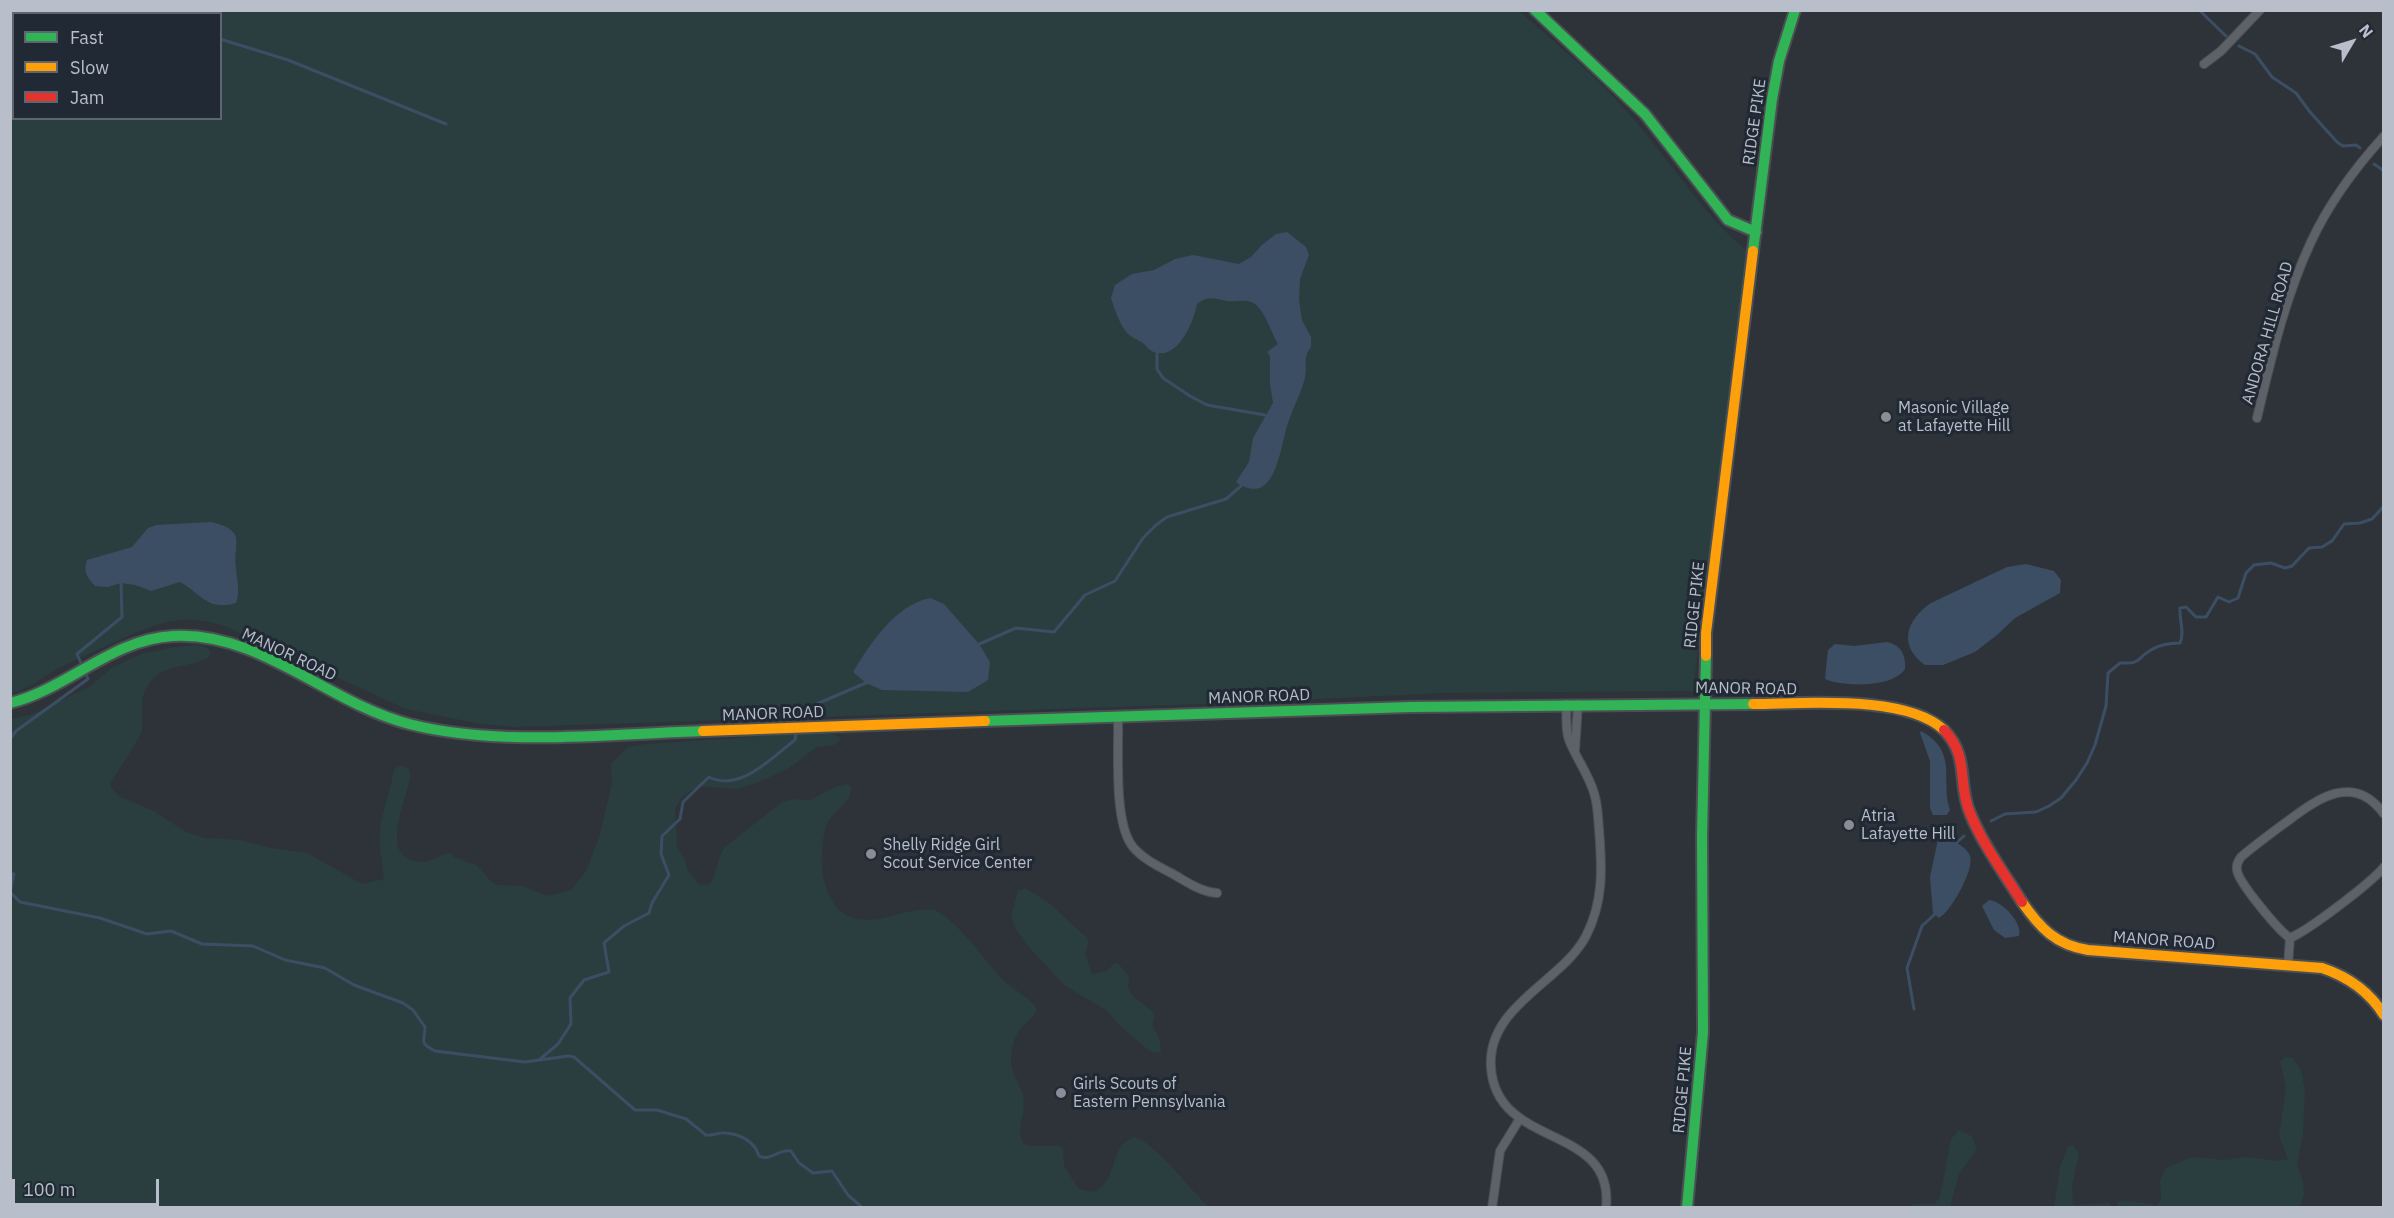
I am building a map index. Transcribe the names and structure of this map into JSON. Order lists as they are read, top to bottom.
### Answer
{
  "streets": {
    "street": ["RIDGE PIKE", "ANDORA HILL ROAD", "MANOR ROAD"]
  },
  "crossings": [
    ["RIDGE PIKE", "MANOR ROAD"]
  ],
  "places": [
    "Masonic Village at Lafayette Hill",
    "Atria Lafayette Hill",
    "Shelly Ridge Girl Scout Service Center",
    "Girls Scouts of Eastern Pennsylvania"
  ],
  "legend": ["Fast", "Slow", "Jam"],
  "scale_bar": "100 m",
  "north": "top right"
}
